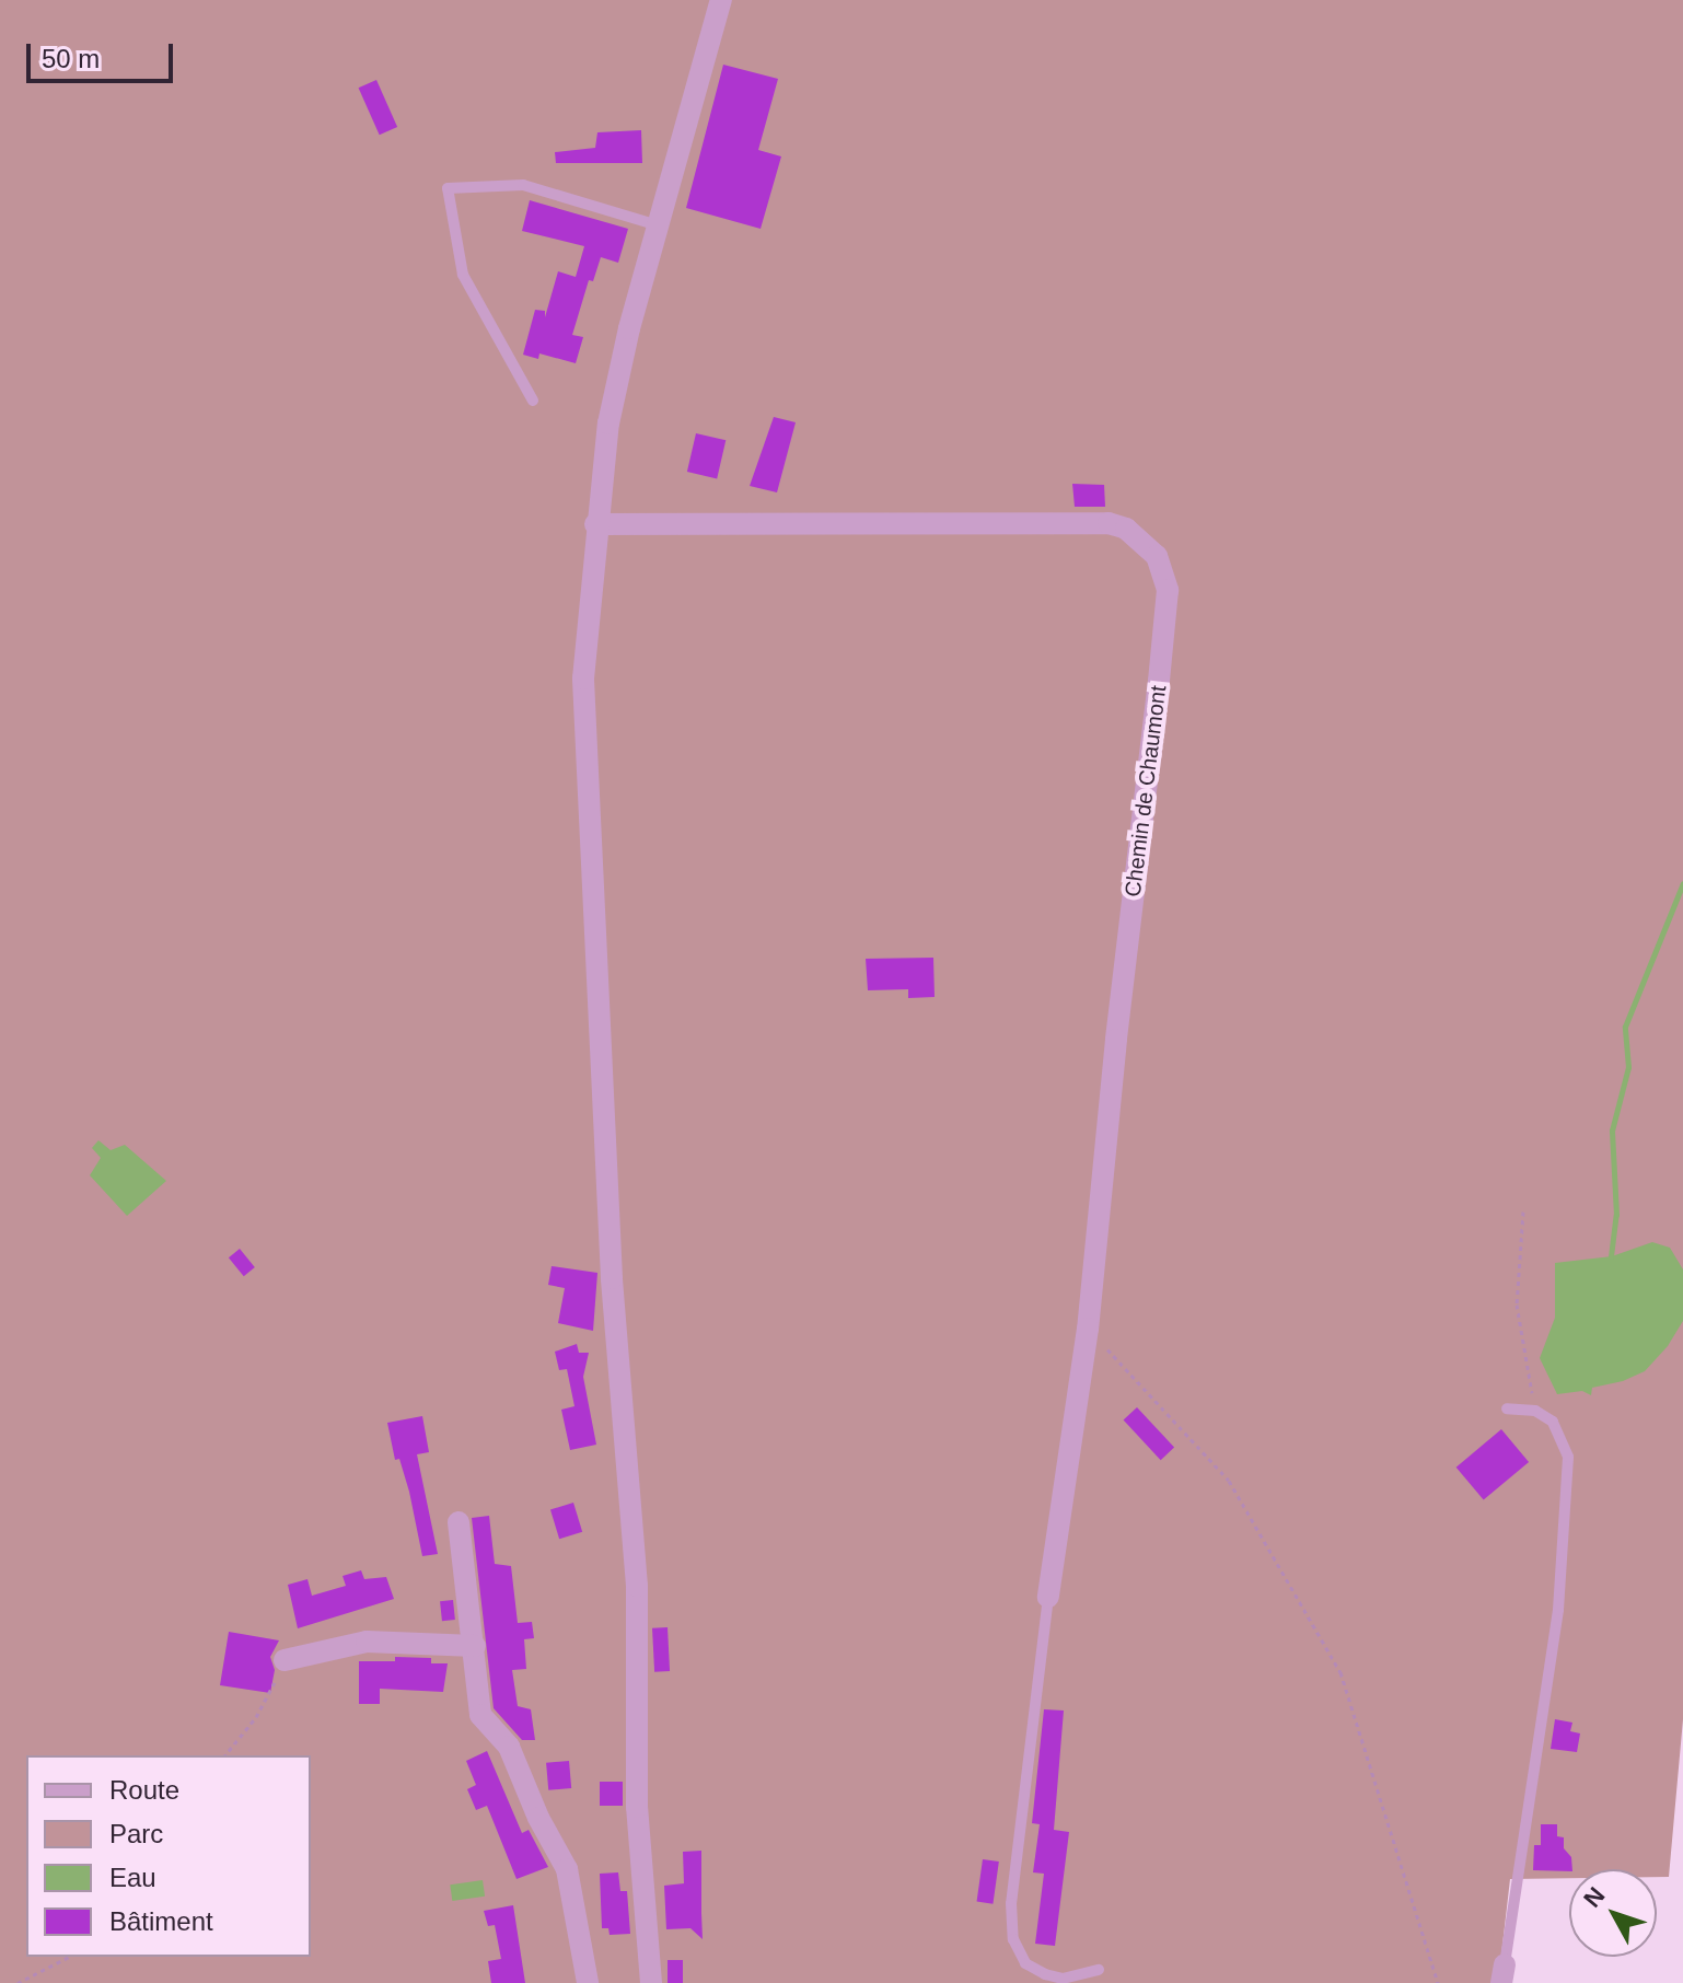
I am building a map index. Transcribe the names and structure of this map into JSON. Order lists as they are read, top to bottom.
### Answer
{
  "streets": {
    "street": ["Chemin de Chaumont"]
  },
  "legend": [
    "Route",
    "Parc",
    "Eau",
    "Bâtiment"
  ],
  "scale_bar": "50 m",
  "north": "top left"
}
